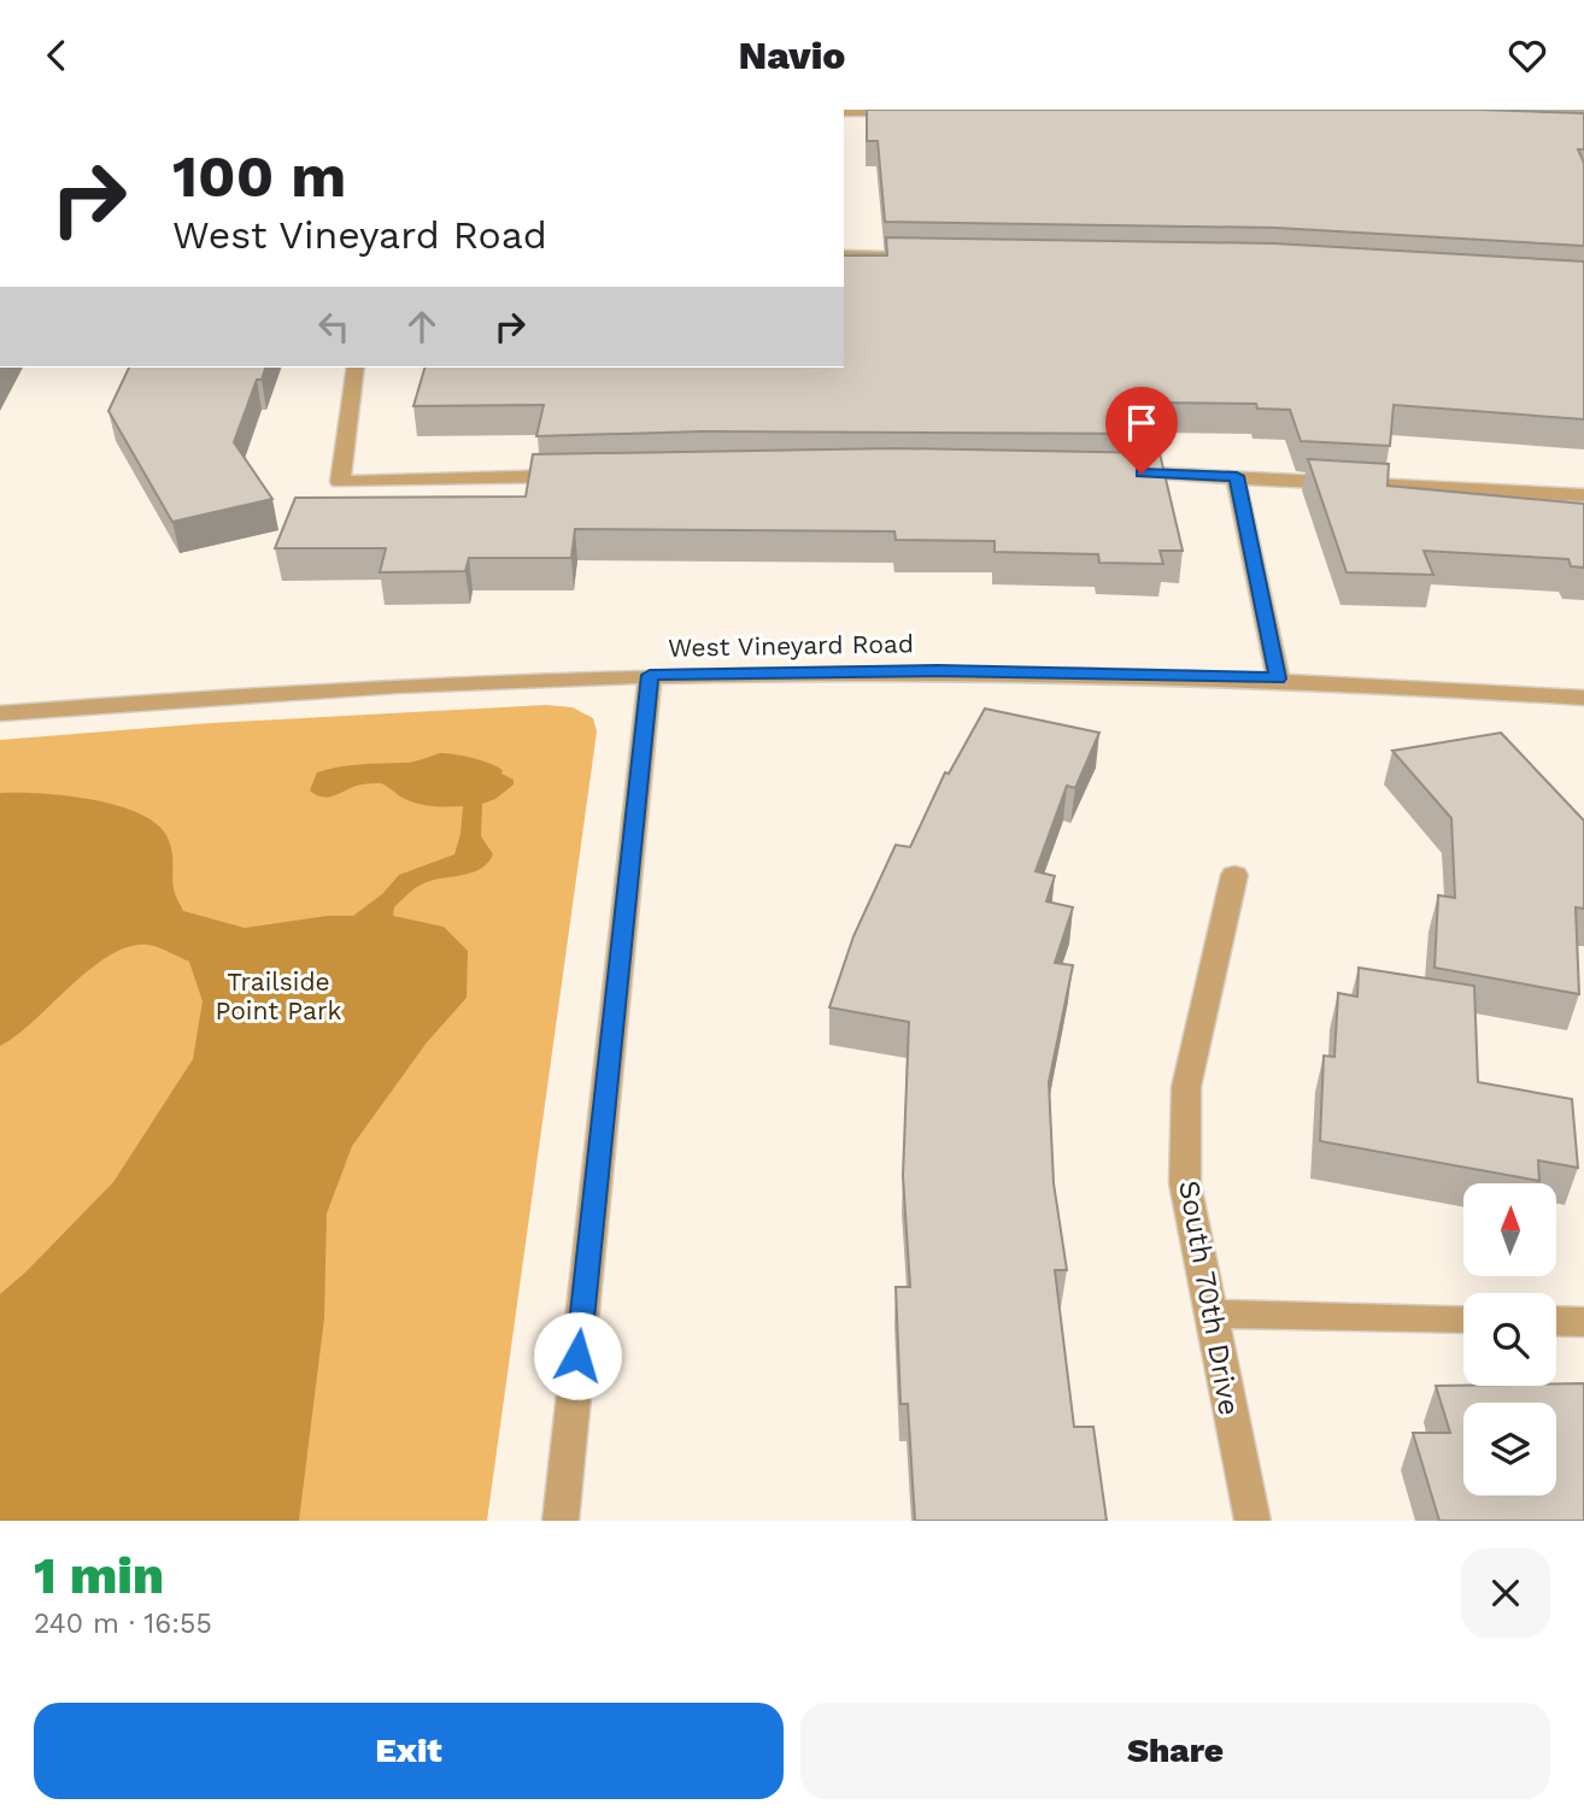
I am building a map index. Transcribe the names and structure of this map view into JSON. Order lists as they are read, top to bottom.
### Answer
{
  "streets": {
    "street": ["West Vineyard Road", "South 70th Drive"]
  },
  "parks": ["Trailside Point Park"],
  "north": "top",
  "page": {
    "header": "Navio",
    "turn": ["100 m", "West Vineyard Road"],
    "heading": ["1 min", "240 m · 16:55"],
    "buttons": ["Exit", "Share"]
  }
}
